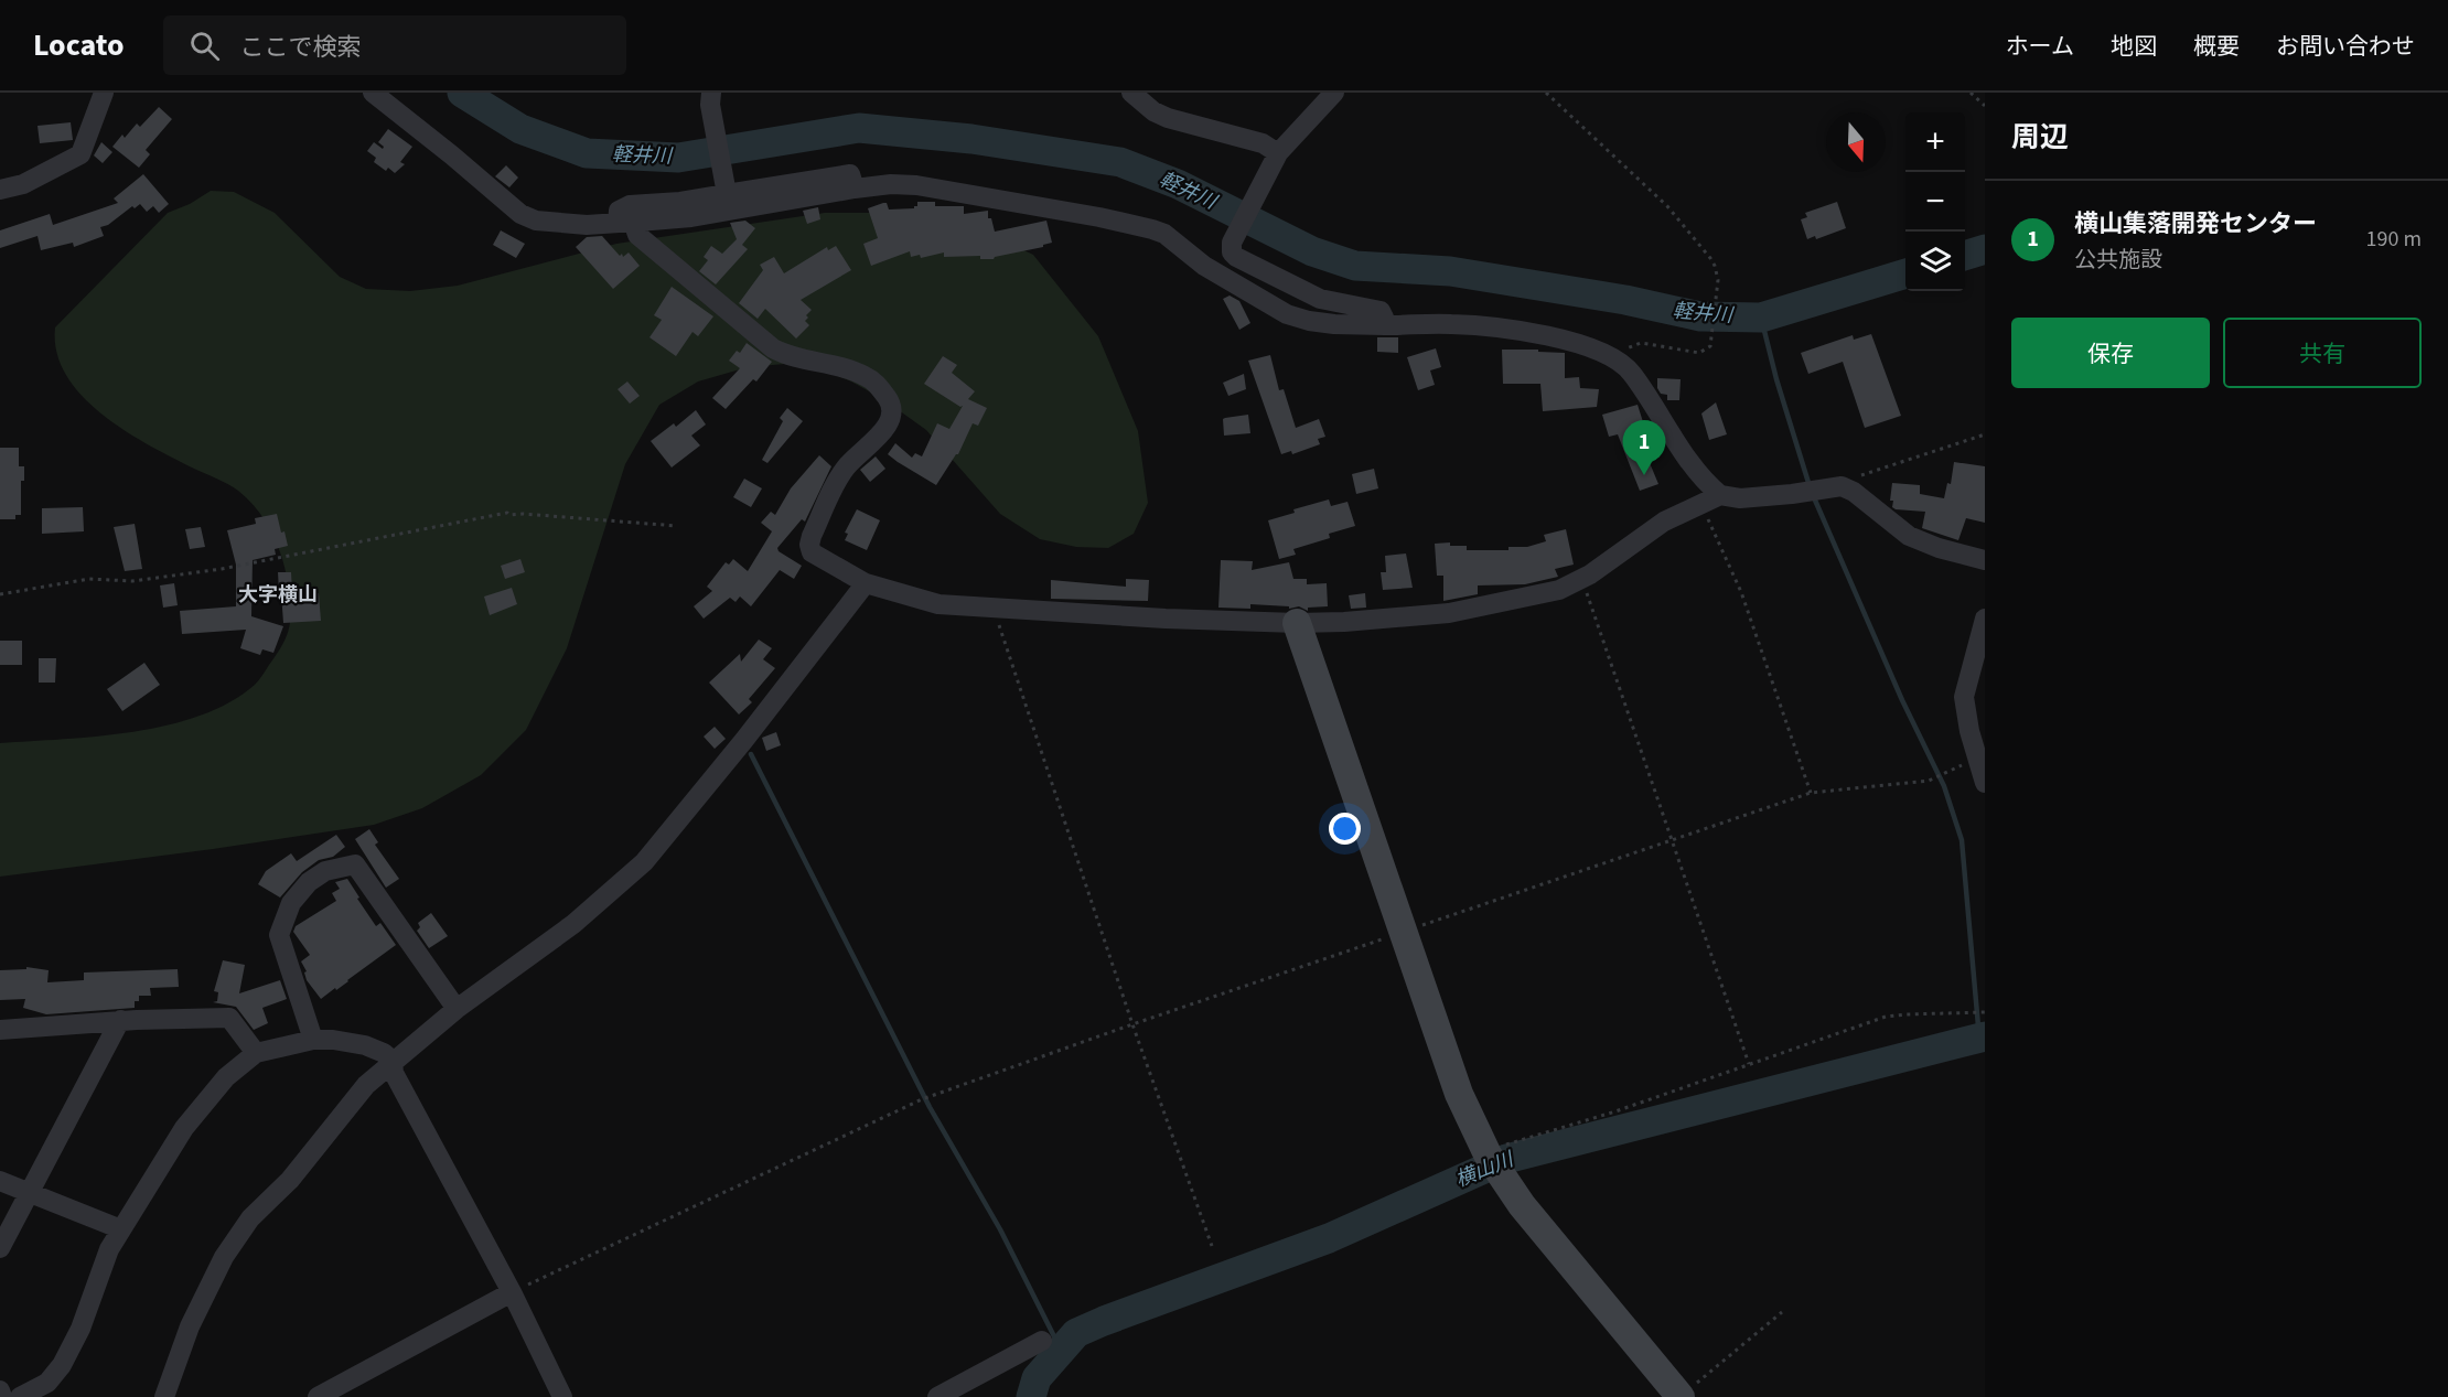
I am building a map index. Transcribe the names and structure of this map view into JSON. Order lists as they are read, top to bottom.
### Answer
{
  "districts": ["大字横山"],
  "water": ["軽井川", "横山川"],
  "north": "bottom",
  "page": {
    "header": "Locato",
    "search": "ここで検索",
    "nav": [
      "ホーム",
      "地図",
      "概要",
      "お問い合わせ"
    ],
    "heading": "周辺",
    "map_buttons": ["+", "−"],
    "list": [
      {
        "mark": "1",
        "name": "横山集落開発センター",
        "note": "公共施設",
        "value": "190 m"
      }
    ],
    "buttons": ["保存", "共有"],
    "pins": "1"
  }
}
